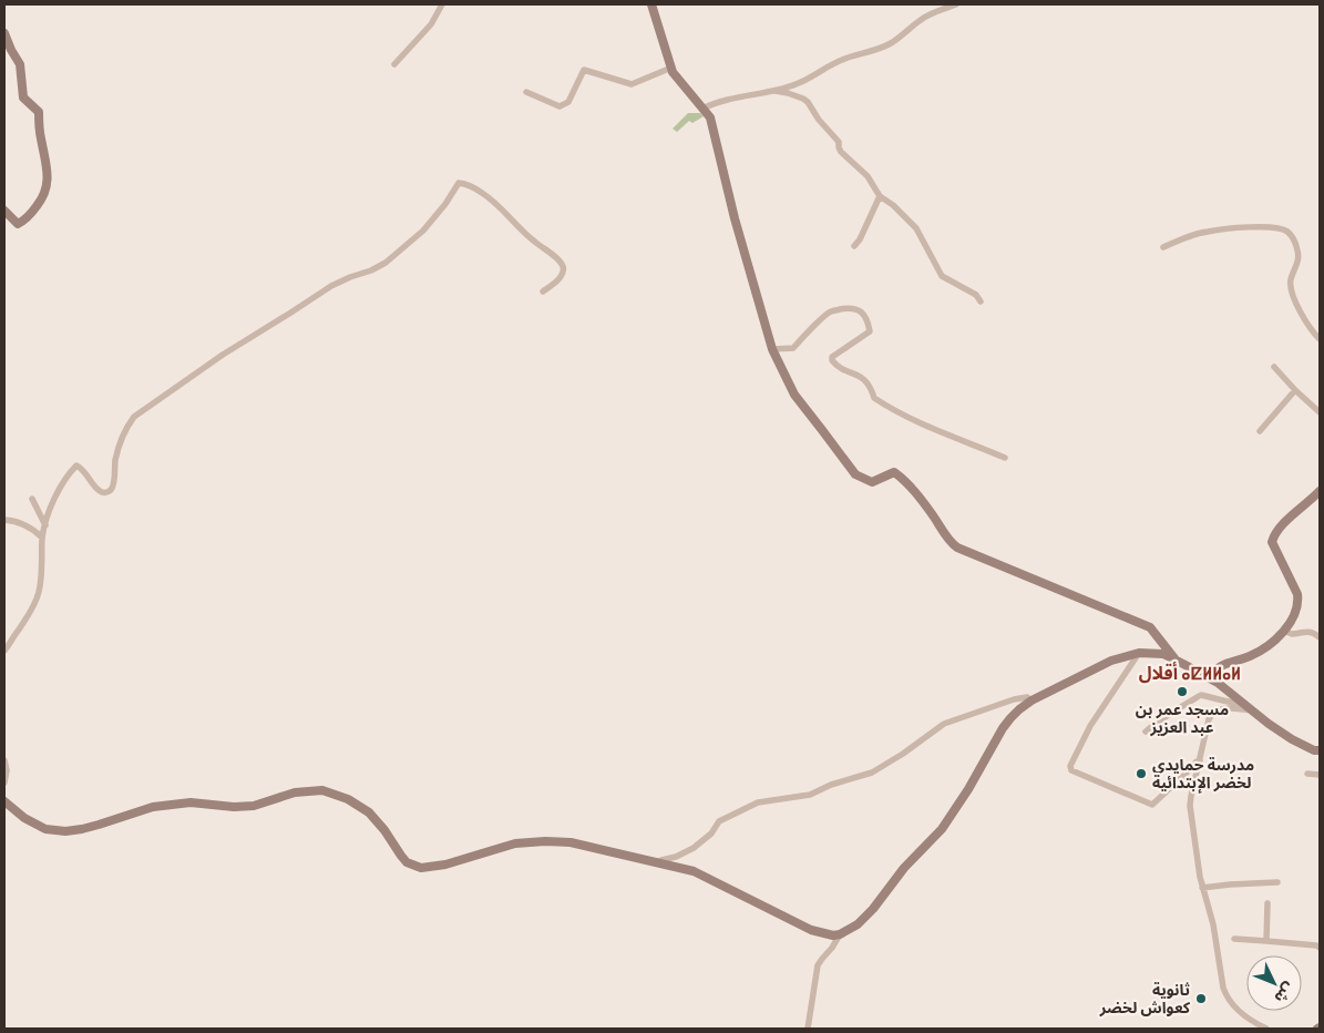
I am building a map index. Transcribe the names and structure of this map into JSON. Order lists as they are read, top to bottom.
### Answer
{
  "districts": ["أقلال ⴰⵇⵍⵍⴰⵍ"],
  "places": ["مسجد عمر بن عبد العزيز", "مدرسة حمايدي لخضر الإبتدائية", "ثانوية كعواش لخضر"],
  "north": "bottom right"
}
